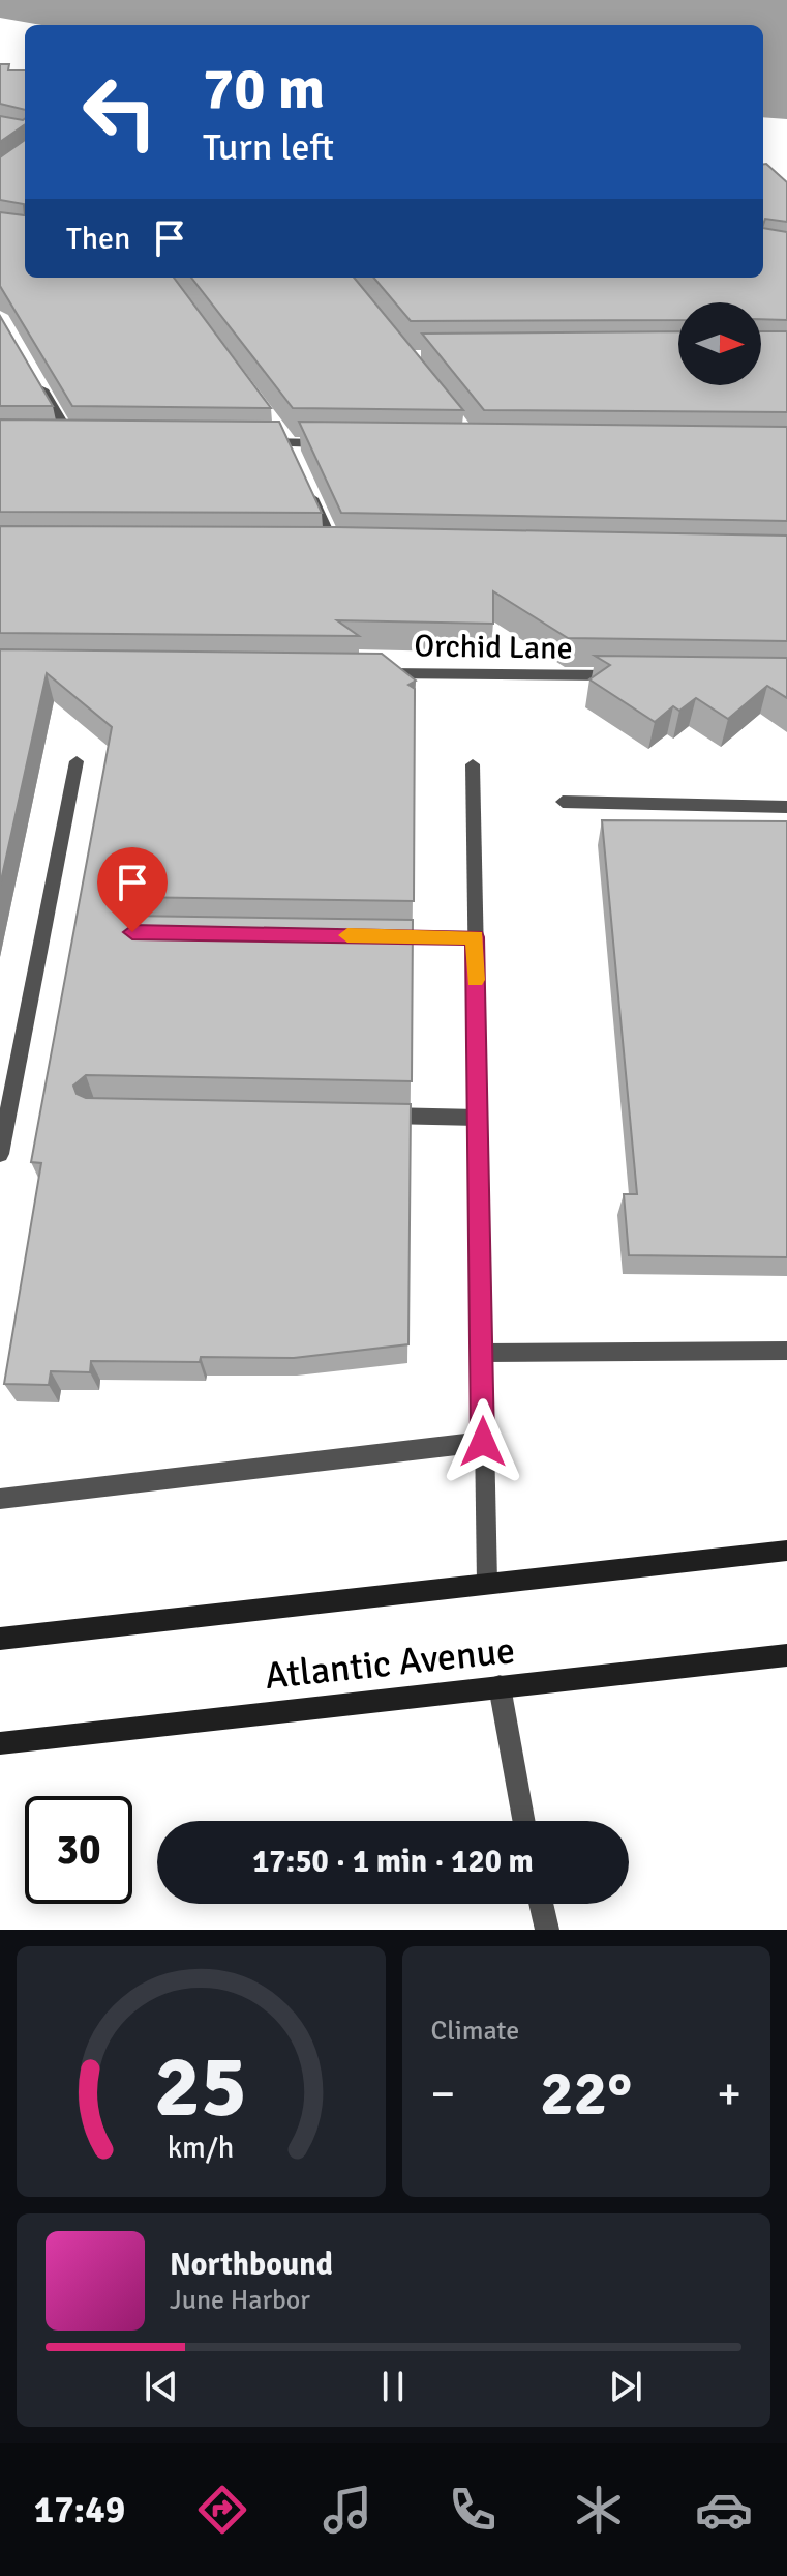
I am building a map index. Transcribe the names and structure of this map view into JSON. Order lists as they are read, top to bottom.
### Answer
{
  "streets": {
    "main road": ["Atlantic Avenue"],
    "street": ["Orchid Lane"]
  },
  "north": "right",
  "page": {
    "turn": ["70 m", "Turn left"],
    "then": "Then",
    "limit": "30",
    "trip": "17:50 · 1 min · 120 m",
    "tile": "Climate",
    "heat": ["−", "22°", "+"],
    "song": ["Northbound", "June Harbor"],
    "tabs": "17:49",
    "gauge": ["25", "km/h"]
  }
}
